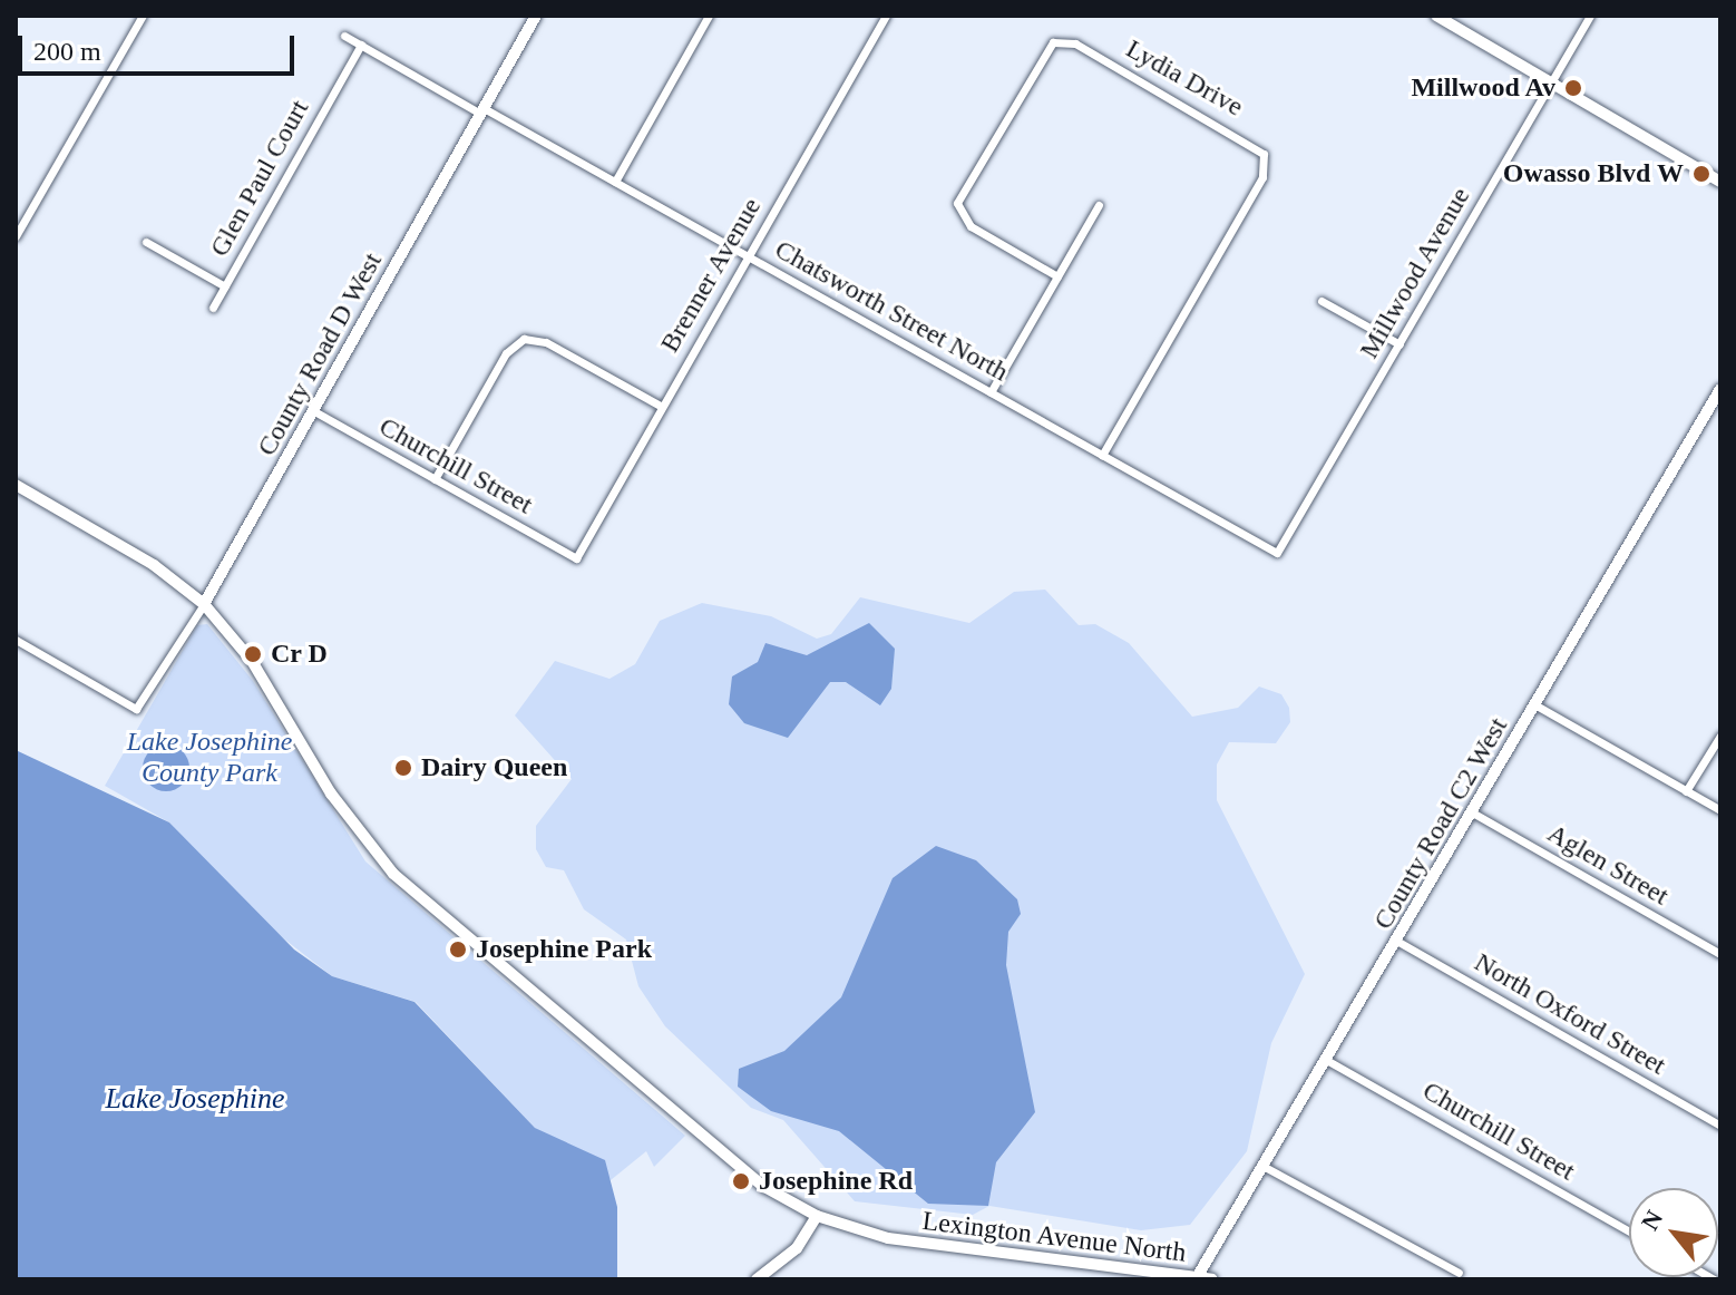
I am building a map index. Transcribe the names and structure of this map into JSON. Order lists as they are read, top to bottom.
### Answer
{
  "streets": {
    "street": [
      "Lydia Drive",
      "Glen Paul Court",
      "Millwood Avenue",
      "Brenner Avenue",
      "Chatsworth Street North",
      "County Road D West",
      "Churchill Street",
      "County Road C2 West",
      "Aglen Street",
      "North Oxford Street",
      "Lexington Avenue North"
    ]
  },
  "crossings": [
    ["Lydia Drive", "Chatsworth Street North"],
    ["Glen Paul Court", "Chatsworth Street North"],
    ["Millwood Avenue", "Chatsworth Street North"],
    ["Brenner Avenue", "Chatsworth Street North"],
    ["Brenner Avenue", "Churchill Street"],
    ["Chatsworth Street North", "County Road D West"],
    ["County Road D West", "Churchill Street"],
    ["County Road D West", "Lexington Avenue North"],
    ["Churchill Street", "County Road C2 West"],
    ["County Road C2 West", "Aglen Street"],
    ["County Road C2 West", "North Oxford Street"],
    ["County Road C2 West", "Lexington Avenue North"]
  ],
  "water": ["Lake Josephine"],
  "parks": ["Lake Josephine County Park"],
  "places": [
    "Millwood Av",
    "Owasso Blvd W",
    "Cr D",
    "Dairy Queen",
    "Josephine Park",
    "Josephine Rd"
  ],
  "scale_bar": "200 m",
  "north": "top left"
}
